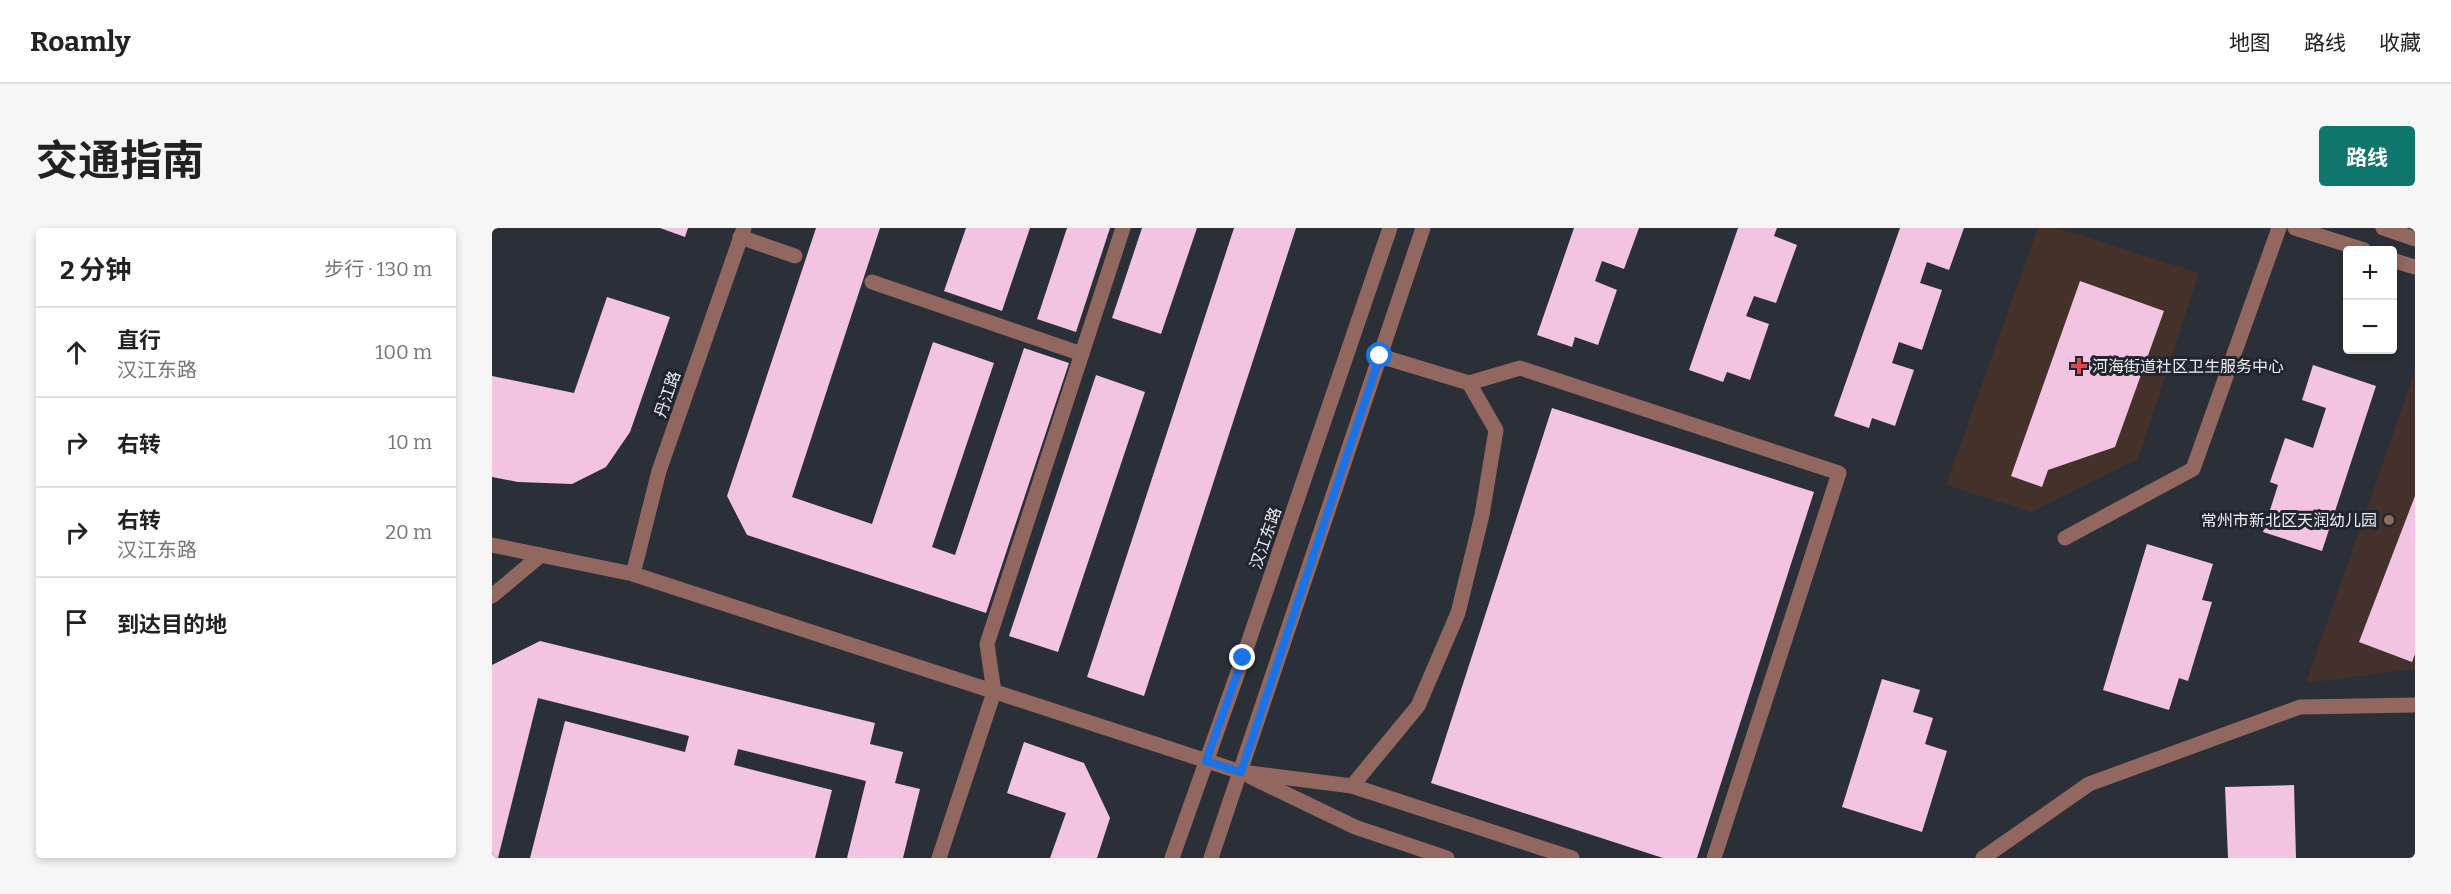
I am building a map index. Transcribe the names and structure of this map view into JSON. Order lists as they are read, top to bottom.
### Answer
{
  "streets": {
    "street": ["丹江路", "汉江东路"]
  },
  "places": {
    "health": ["河海街道社区卫生服务中心"],
    "other": ["常州市新北区天润幼儿园"]
  },
  "page": {
    "header": "Roamly",
    "nav": ["地图", "路线", "收藏"],
    "title": "交通指南",
    "buttons": "路线",
    "heading": ["2 分钟", "步行 · 130 m"],
    "map_buttons": ["+", "−"],
    "list": [
      ["直行", "汉江东路", "100 m"],
      ["右转", "10 m"],
      ["右转", "汉江东路", "20 m"],
      "到达目的地"
    ]
  }
}
